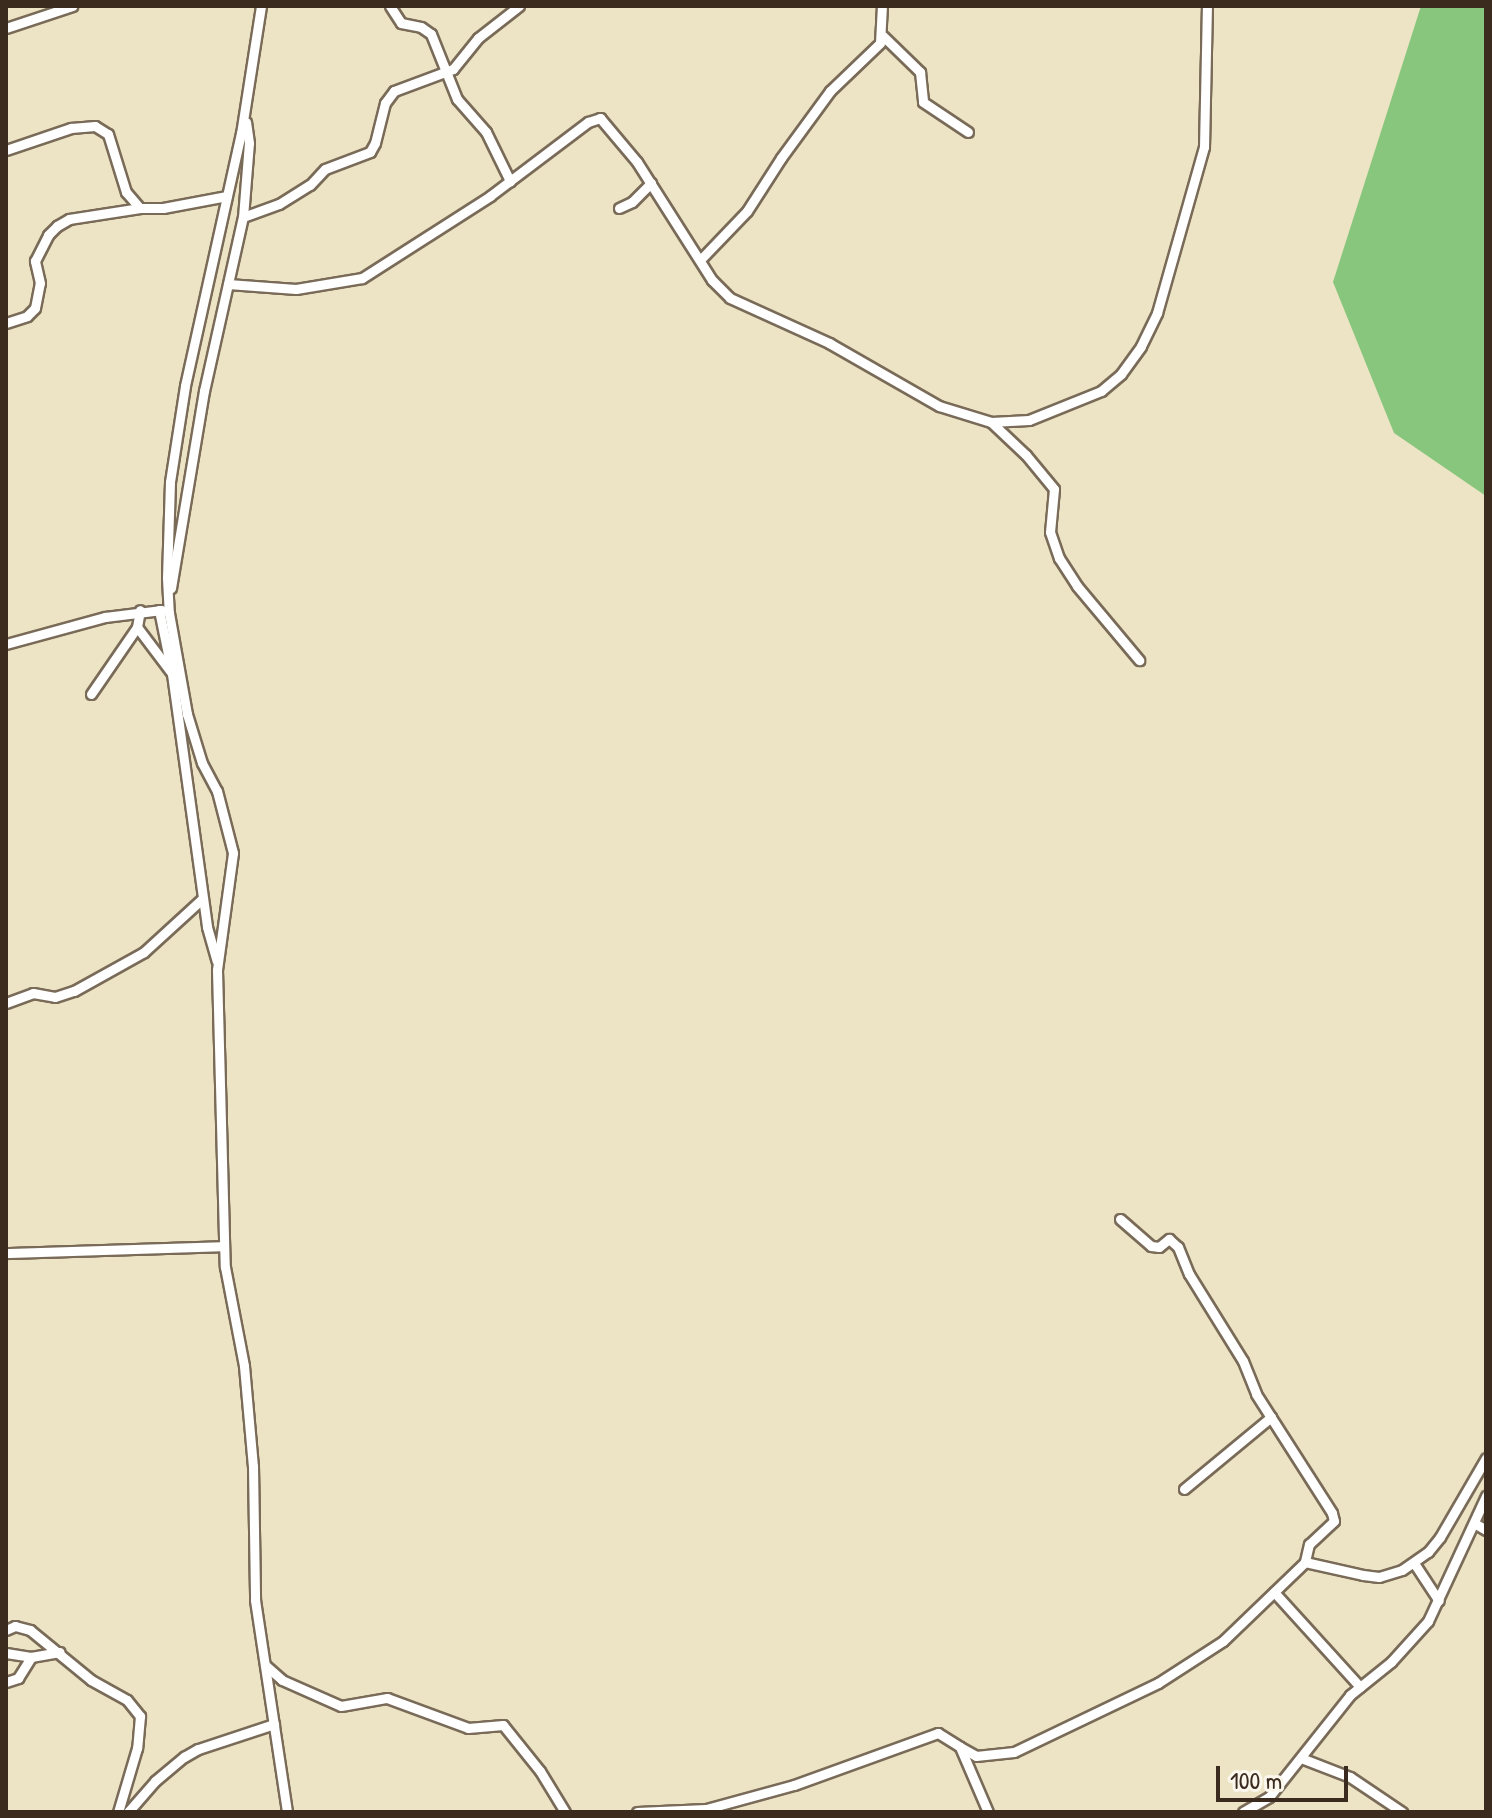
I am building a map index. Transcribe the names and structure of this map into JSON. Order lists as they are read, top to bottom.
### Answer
{
  "scale_bar": "100 m"
}
